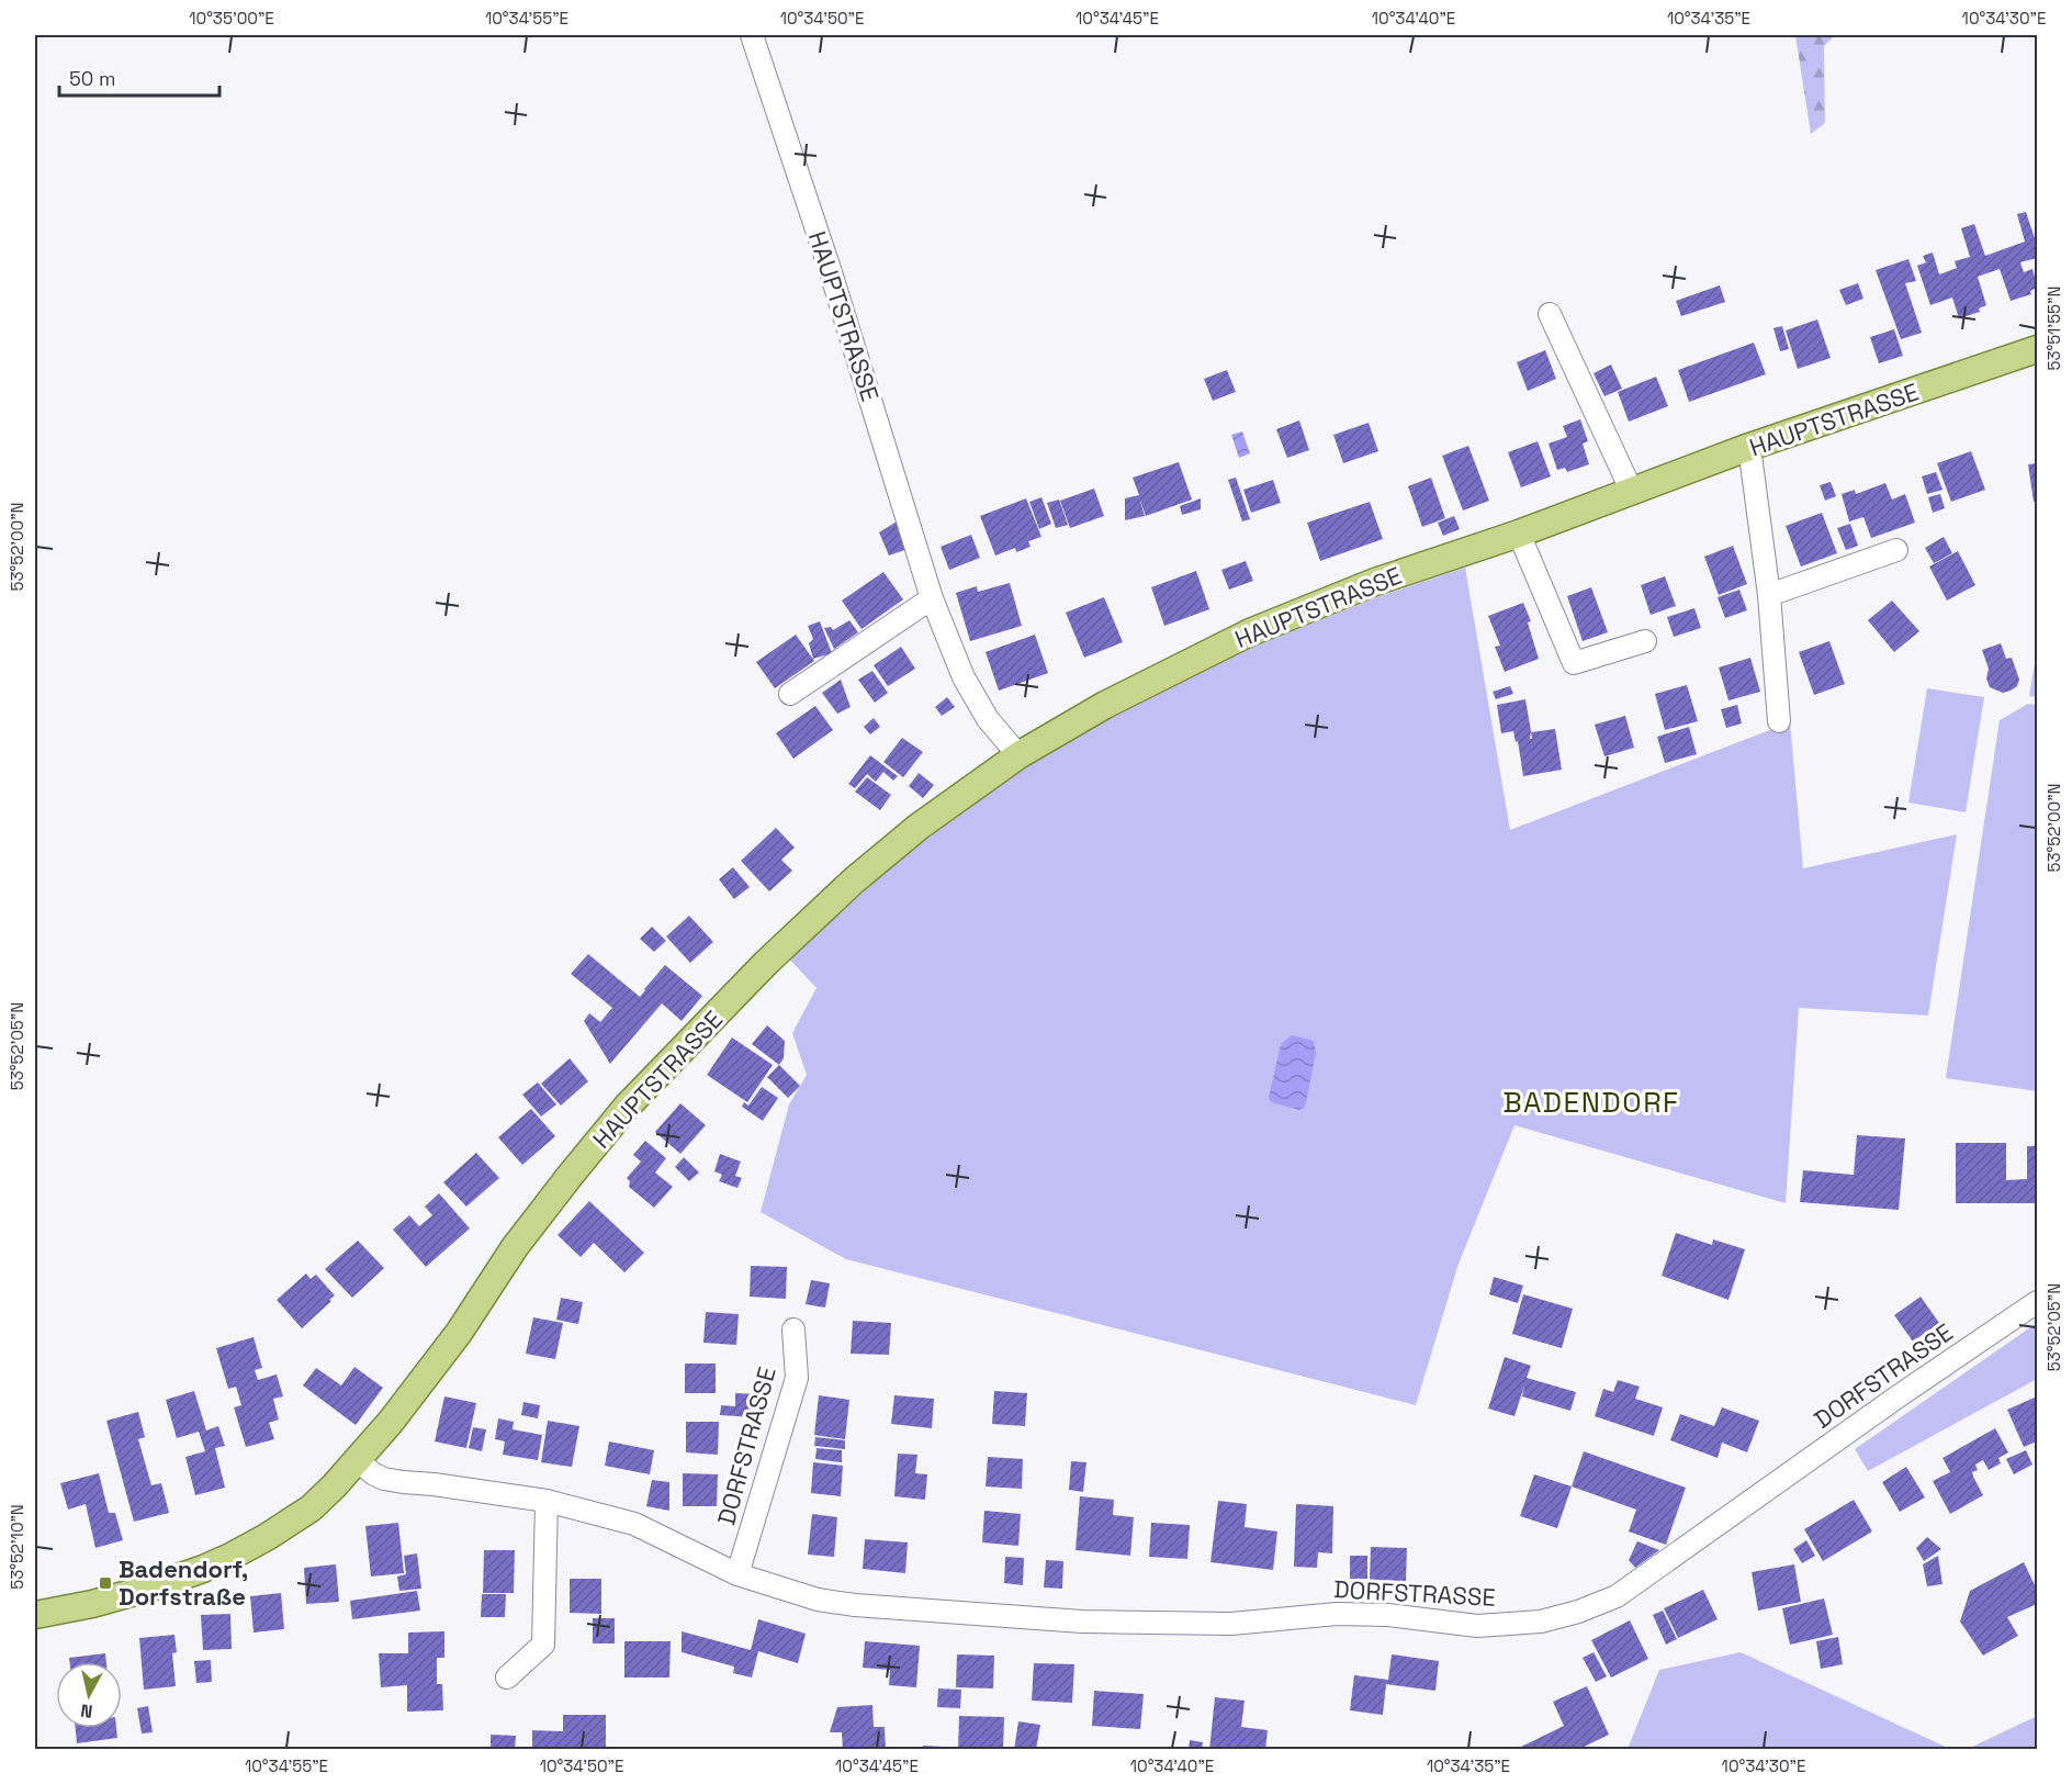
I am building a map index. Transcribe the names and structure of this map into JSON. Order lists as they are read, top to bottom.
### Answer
{
  "streets": {
    "main road": ["HAUPTSTRASSE"],
    "street": ["DORFSTRASSE"]
  },
  "crossings": [
    ["HAUPTSTRASSE", "DORFSTRASSE"]
  ],
  "districts": ["BADENDORF"],
  "places": {
    "transit": ["Badendorf, Dorfstraße"]
  },
  "scale_bar": "50 m",
  "north": "bottom",
  "coordinates": [
    "10°35'00\"E",
    "10°34'55\"E",
    "10°34'50\"E",
    "10°34'45\"E",
    "10°34'40\"E",
    "10°34'35\"E",
    "10°34'30\"E",
    "53°51'55\"N",
    "53°52'00\"N",
    "53°52'05\"N",
    "53°52'10\"N"
  ]
}
